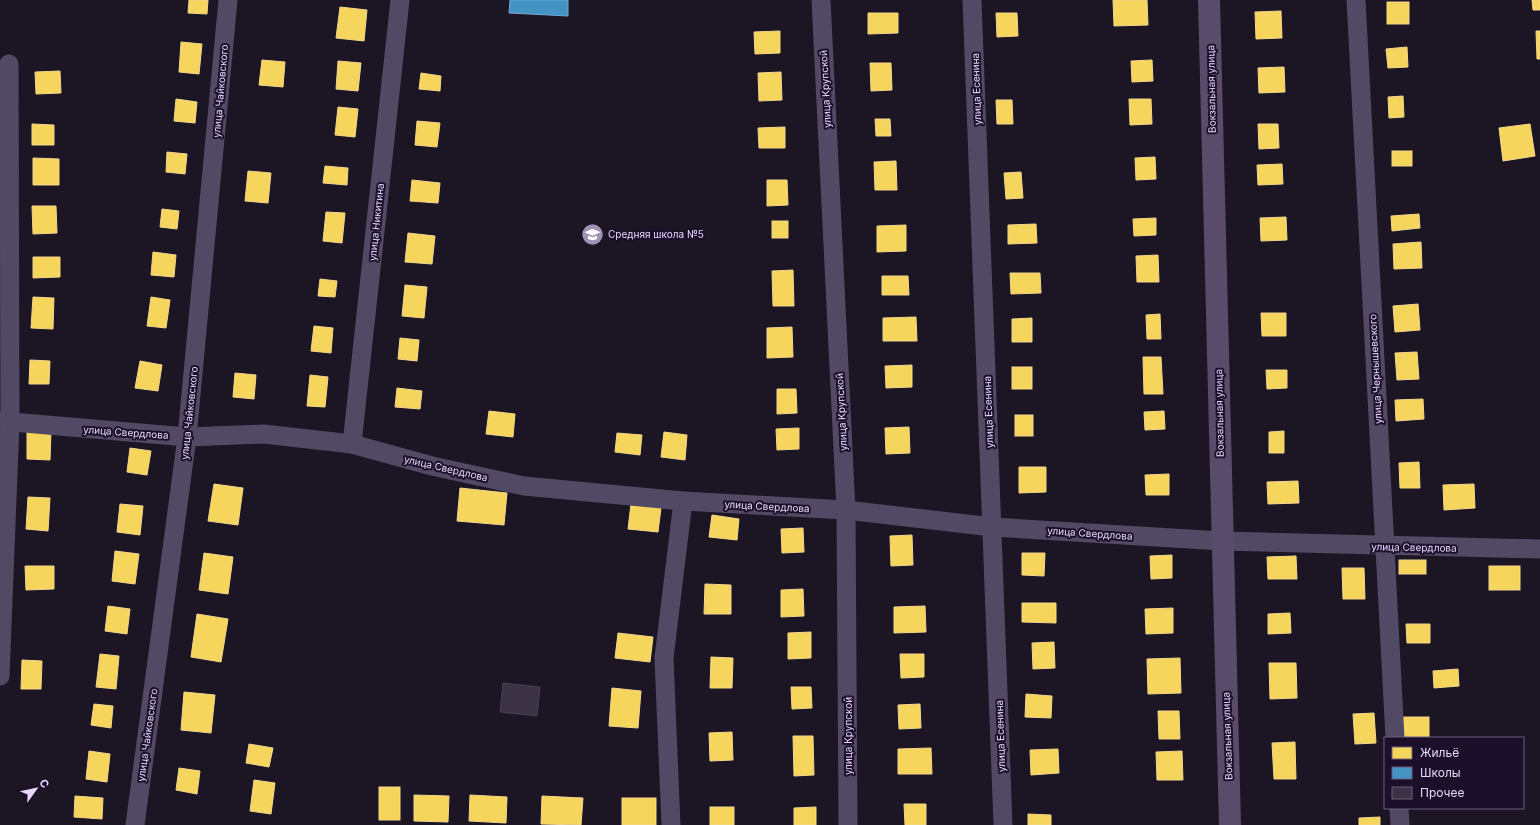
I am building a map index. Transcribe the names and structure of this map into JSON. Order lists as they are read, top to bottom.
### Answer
{
  "streets": {
    "main road": ["Вокзальная улица"],
    "street": [
      "улица Крупской",
      "улица Есенина",
      "улица Чайковского",
      "улица Никитина",
      "улица Чернышевского",
      "улица Свердлова"
    ]
  },
  "crossings": [
    ["улица Крупской", "улица Свердлова"],
    ["улица Есенина", "улица Свердлова"],
    ["Вокзальная улица", "улица Свердлова"],
    ["улица Чайковского", "улица Свердлова"],
    ["улица Никитина", "улица Свердлова"],
    ["улица Чернышевского", "улица Свердлова"]
  ],
  "places": {
    "school or university": ["Средняя школа №5"]
  },
  "legend": ["Жильё", "Школы", "Прочее"],
  "north": "top right"
}
